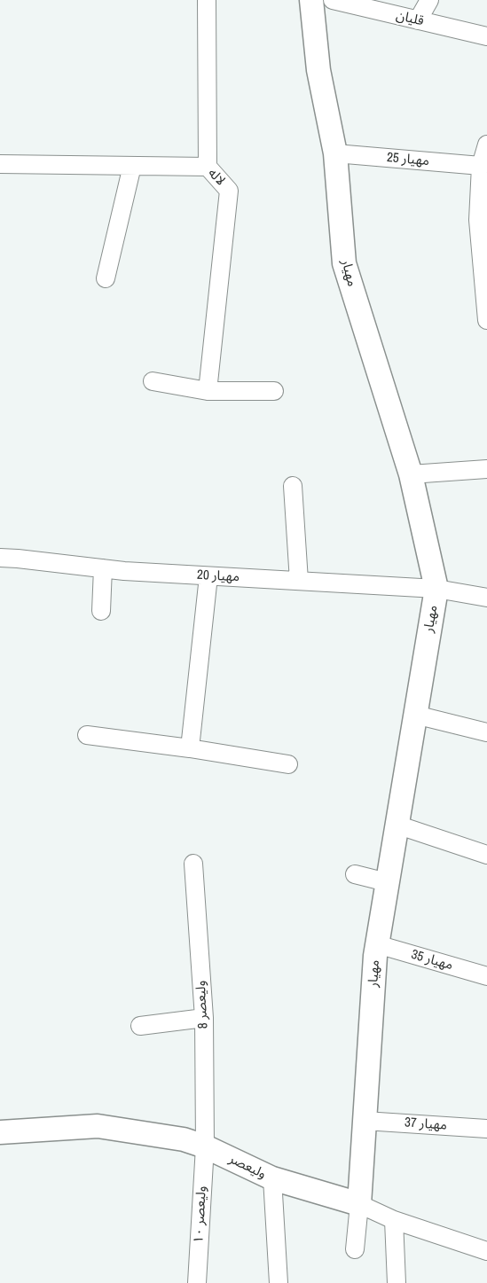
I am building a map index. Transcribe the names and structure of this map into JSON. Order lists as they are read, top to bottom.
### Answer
{
  "streets": {
    "street": [
      "قلیان",
      "مهیار 25",
      "لاله",
      "مهیار",
      "مهیار 20",
      "مهیار 35",
      "ولیعصر 8",
      "مهیار 37",
      "ولیعصر",
      "ولیعصر ۱۰"
    ]
  },
  "crossings": [
    ["مهیار 25", "مهیار"],
    ["مهیار", "مهیار 20"],
    ["مهیار", "مهیار 35"],
    ["مهیار", "مهیار 37"],
    ["مهیار", "ولیعصر"],
    ["ولیعصر 8", "ولیعصر"],
    ["ولیعصر 8", "ولیعصر ۱۰"],
    ["ولیعصر", "ولیعصر ۱۰"]
  ]
}
